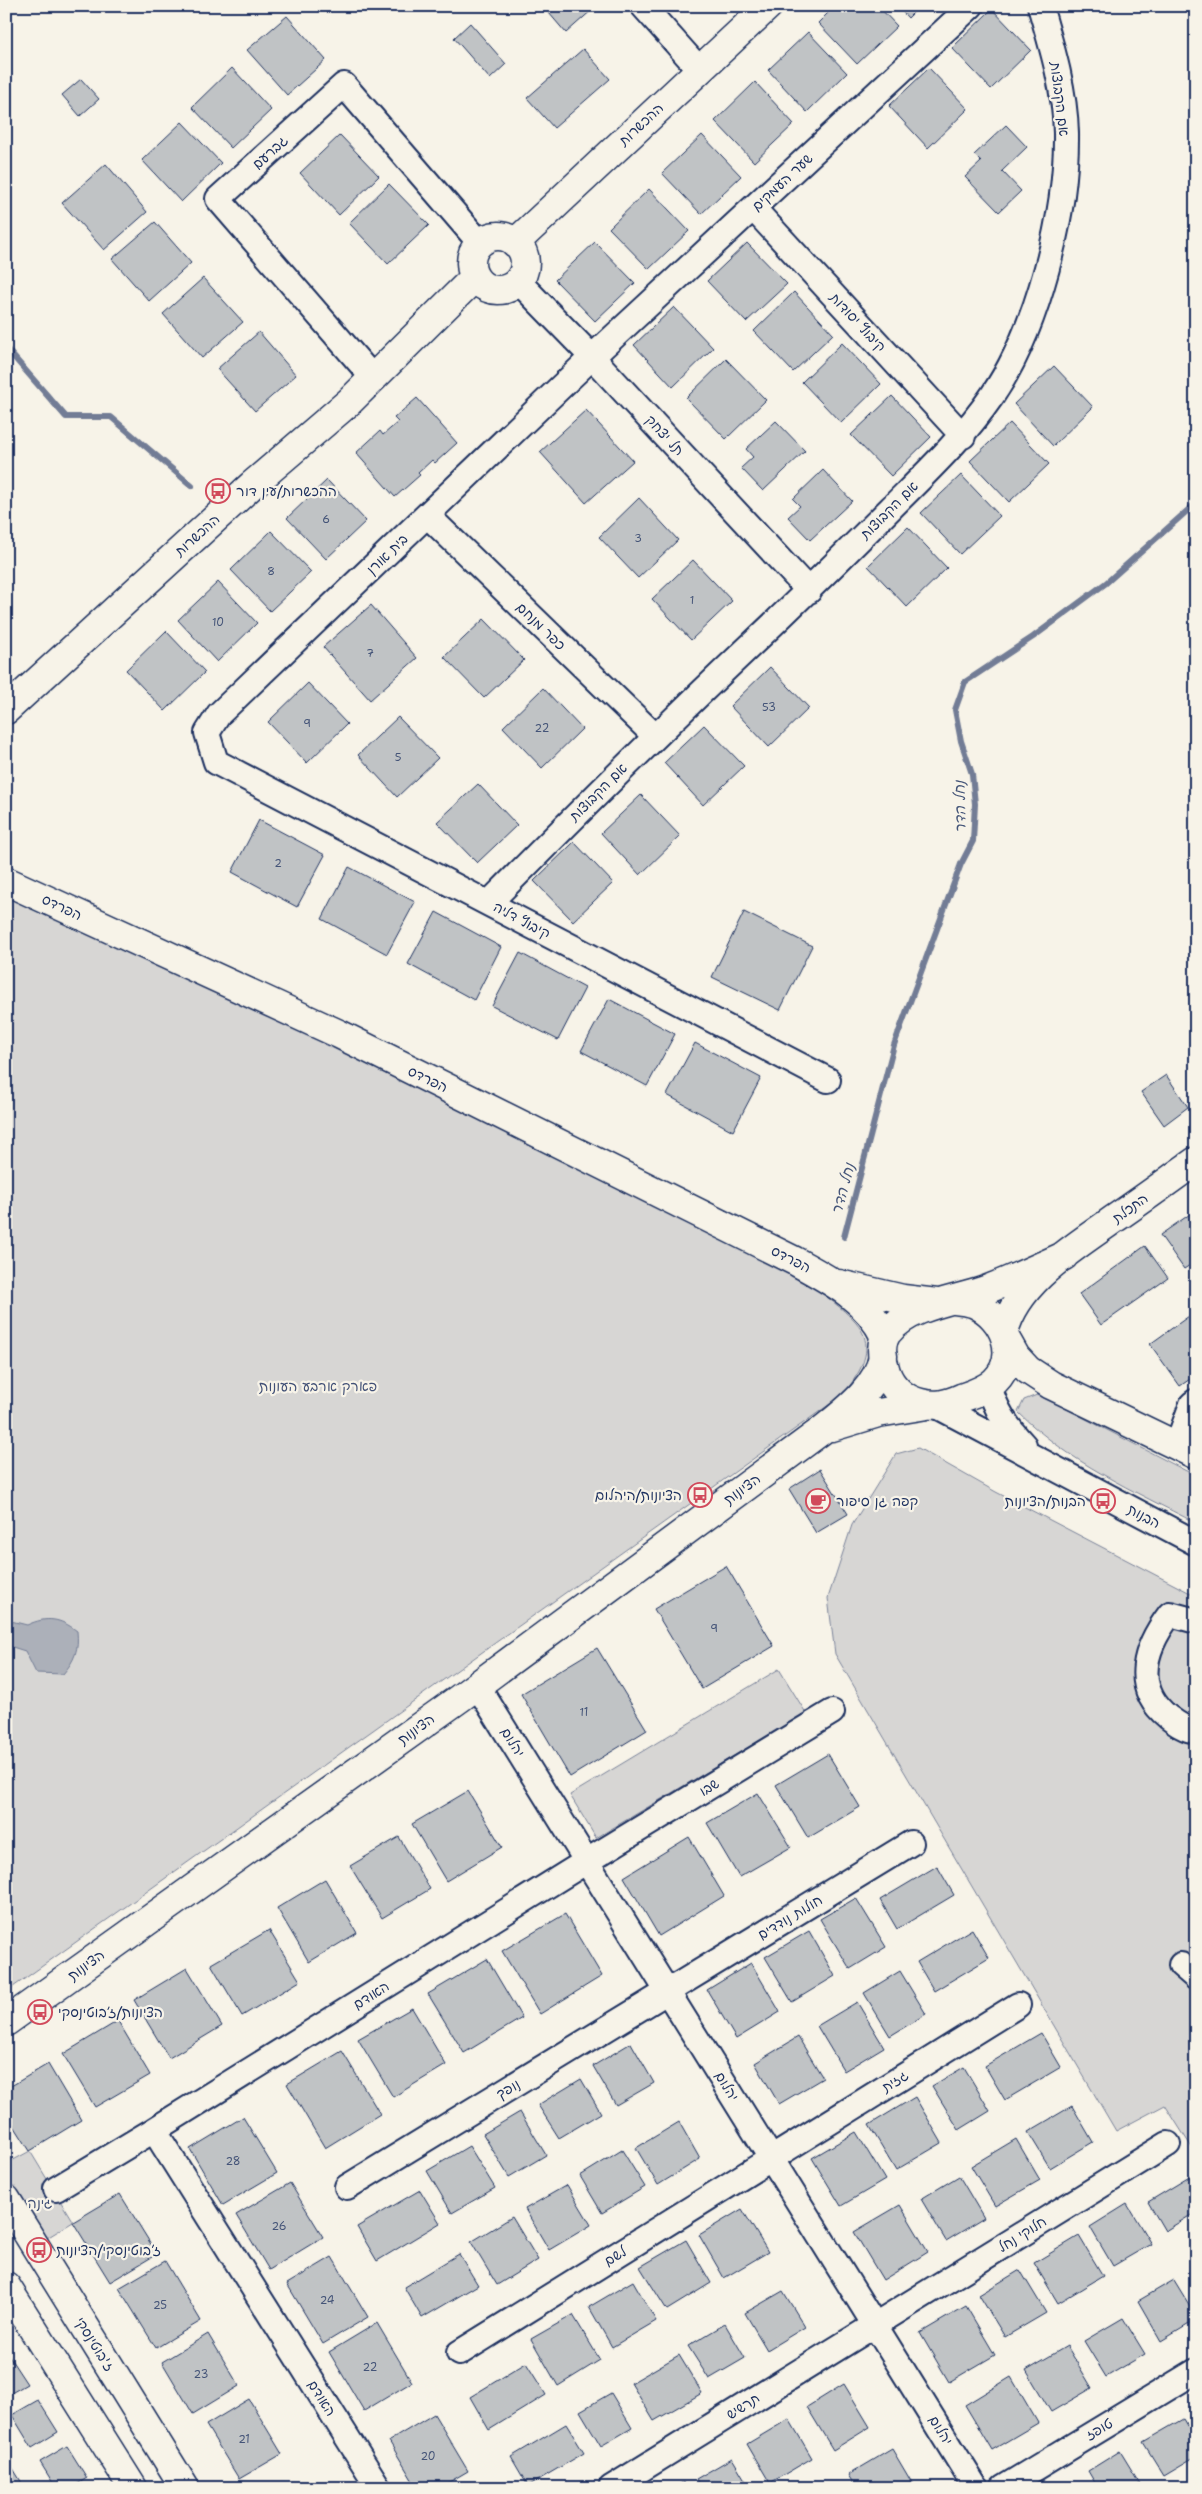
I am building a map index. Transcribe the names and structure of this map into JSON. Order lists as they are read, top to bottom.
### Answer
{
  "streets": {
    "street": [
      "אם הקבוצות",
      "ההכשרות",
      "גברעם",
      "שער העמקים",
      "קיבוץ יסודות",
      "תל יצחק",
      "בית אורן",
      "כפר מנחם",
      "הפרדס",
      "קיבוץ דליה",
      "התכלת",
      "הציונות",
      "הבנות",
      "יהלום",
      "שבו",
      "חולות נודדים",
      "האודם",
      "גזית",
      "נופך",
      "חלוקי נחל",
      "לשם",
      "ז'בוטינסקי",
      "תרשיש",
      "טופז"
    ]
  },
  "crossings": [
    ["אם הקבוצות", "קיבוץ יסודות"],
    ["אם הקבוצות", "תל יצחק"],
    ["אם הקבוצות", "כפר מנחם"],
    ["אם הקבוצות", "קיבוץ דליה"],
    ["ההכשרות", "גברעם"],
    ["ההכשרות", "תל יצחק"],
    ["גברעם", "תל יצחק"],
    ["שער העמקים", "קיבוץ יסודות"],
    ["שער העמקים", "תל יצחק"],
    ["שער העמקים", "בית אורן"],
    ["תל יצחק", "בית אורן"],
    ["בית אורן", "כפר מנחם"],
    ["בית אורן", "קיבוץ דליה"],
    ["הפרדס", "התכלת"],
    ["הפרדס", "הציונות"],
    ["הפרדס", "הבנות"],
    ["התכלת", "הציונות"],
    ["התכלת", "הבנות"],
    ["הציונות", "הבנות"],
    ["הציונות", "יהלום"],
    ["יהלום", "שבו"],
    ["יהלום", "חולות נודדים"],
    ["יהלום", "האודם"],
    ["יהלום", "גזית"],
    ["יהלום", "נופך"],
    ["יהלום", "חלוקי נחל"],
    ["יהלום", "לשם"],
    ["יהלום", "תרשיש"],
    ["שבו", "האודם"],
    ["חולות נודדים", "נופך"],
    ["גזית", "לשם"],
    ["חלוקי נחל", "תרשיש"]
  ],
  "water": ["נחל הדר"],
  "parks": ["פארק ארבע העונות", "גינה"],
  "places": {
    "bus stop": [
      "ההכשרות/עין דור",
      "הציונות/היהלום",
      "הבנות/הציונות",
      "הציונות/ז׳בוטינסקי",
      "ז׳בוטינסקי/הציונות"
    ],
    "cafe": ["קפה גן סיפור"]
  },
  "house_numbers": [
    "6",
    "3",
    "8",
    "1",
    "10",
    "7",
    "53",
    "9",
    "22",
    "5",
    "2",
    "9",
    "11",
    "28",
    "26",
    "24",
    "25",
    "22",
    "23",
    "21",
    "20"
  ]
}
